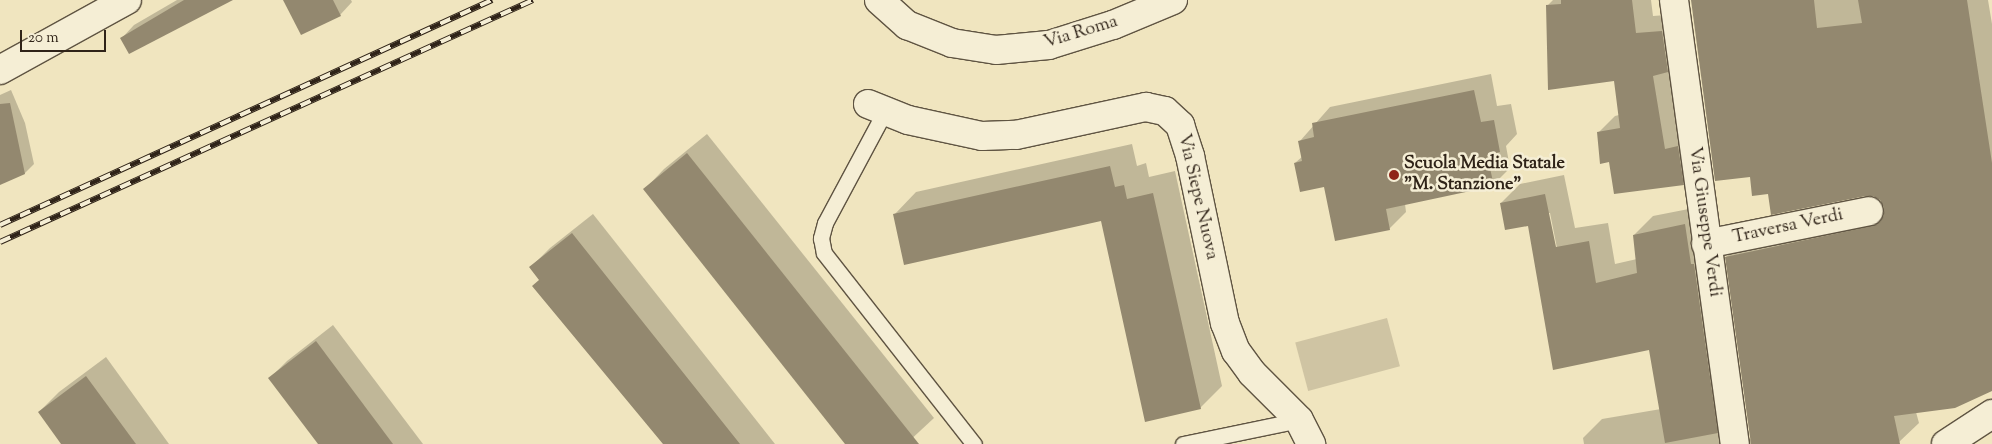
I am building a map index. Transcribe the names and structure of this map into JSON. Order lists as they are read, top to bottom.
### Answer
{
  "streets": {
    "street": [
      "Via Roma",
      "Via Siepe Nuova",
      "Via Giuseppe Verdi",
      "Traversa Verdi"
    ]
  },
  "crossings": [
    ["Via Giuseppe Verdi", "Traversa Verdi"]
  ],
  "places": ["Scuola Media Statale \"M. Stanzione\""],
  "scale_bar": "20 m"
}
